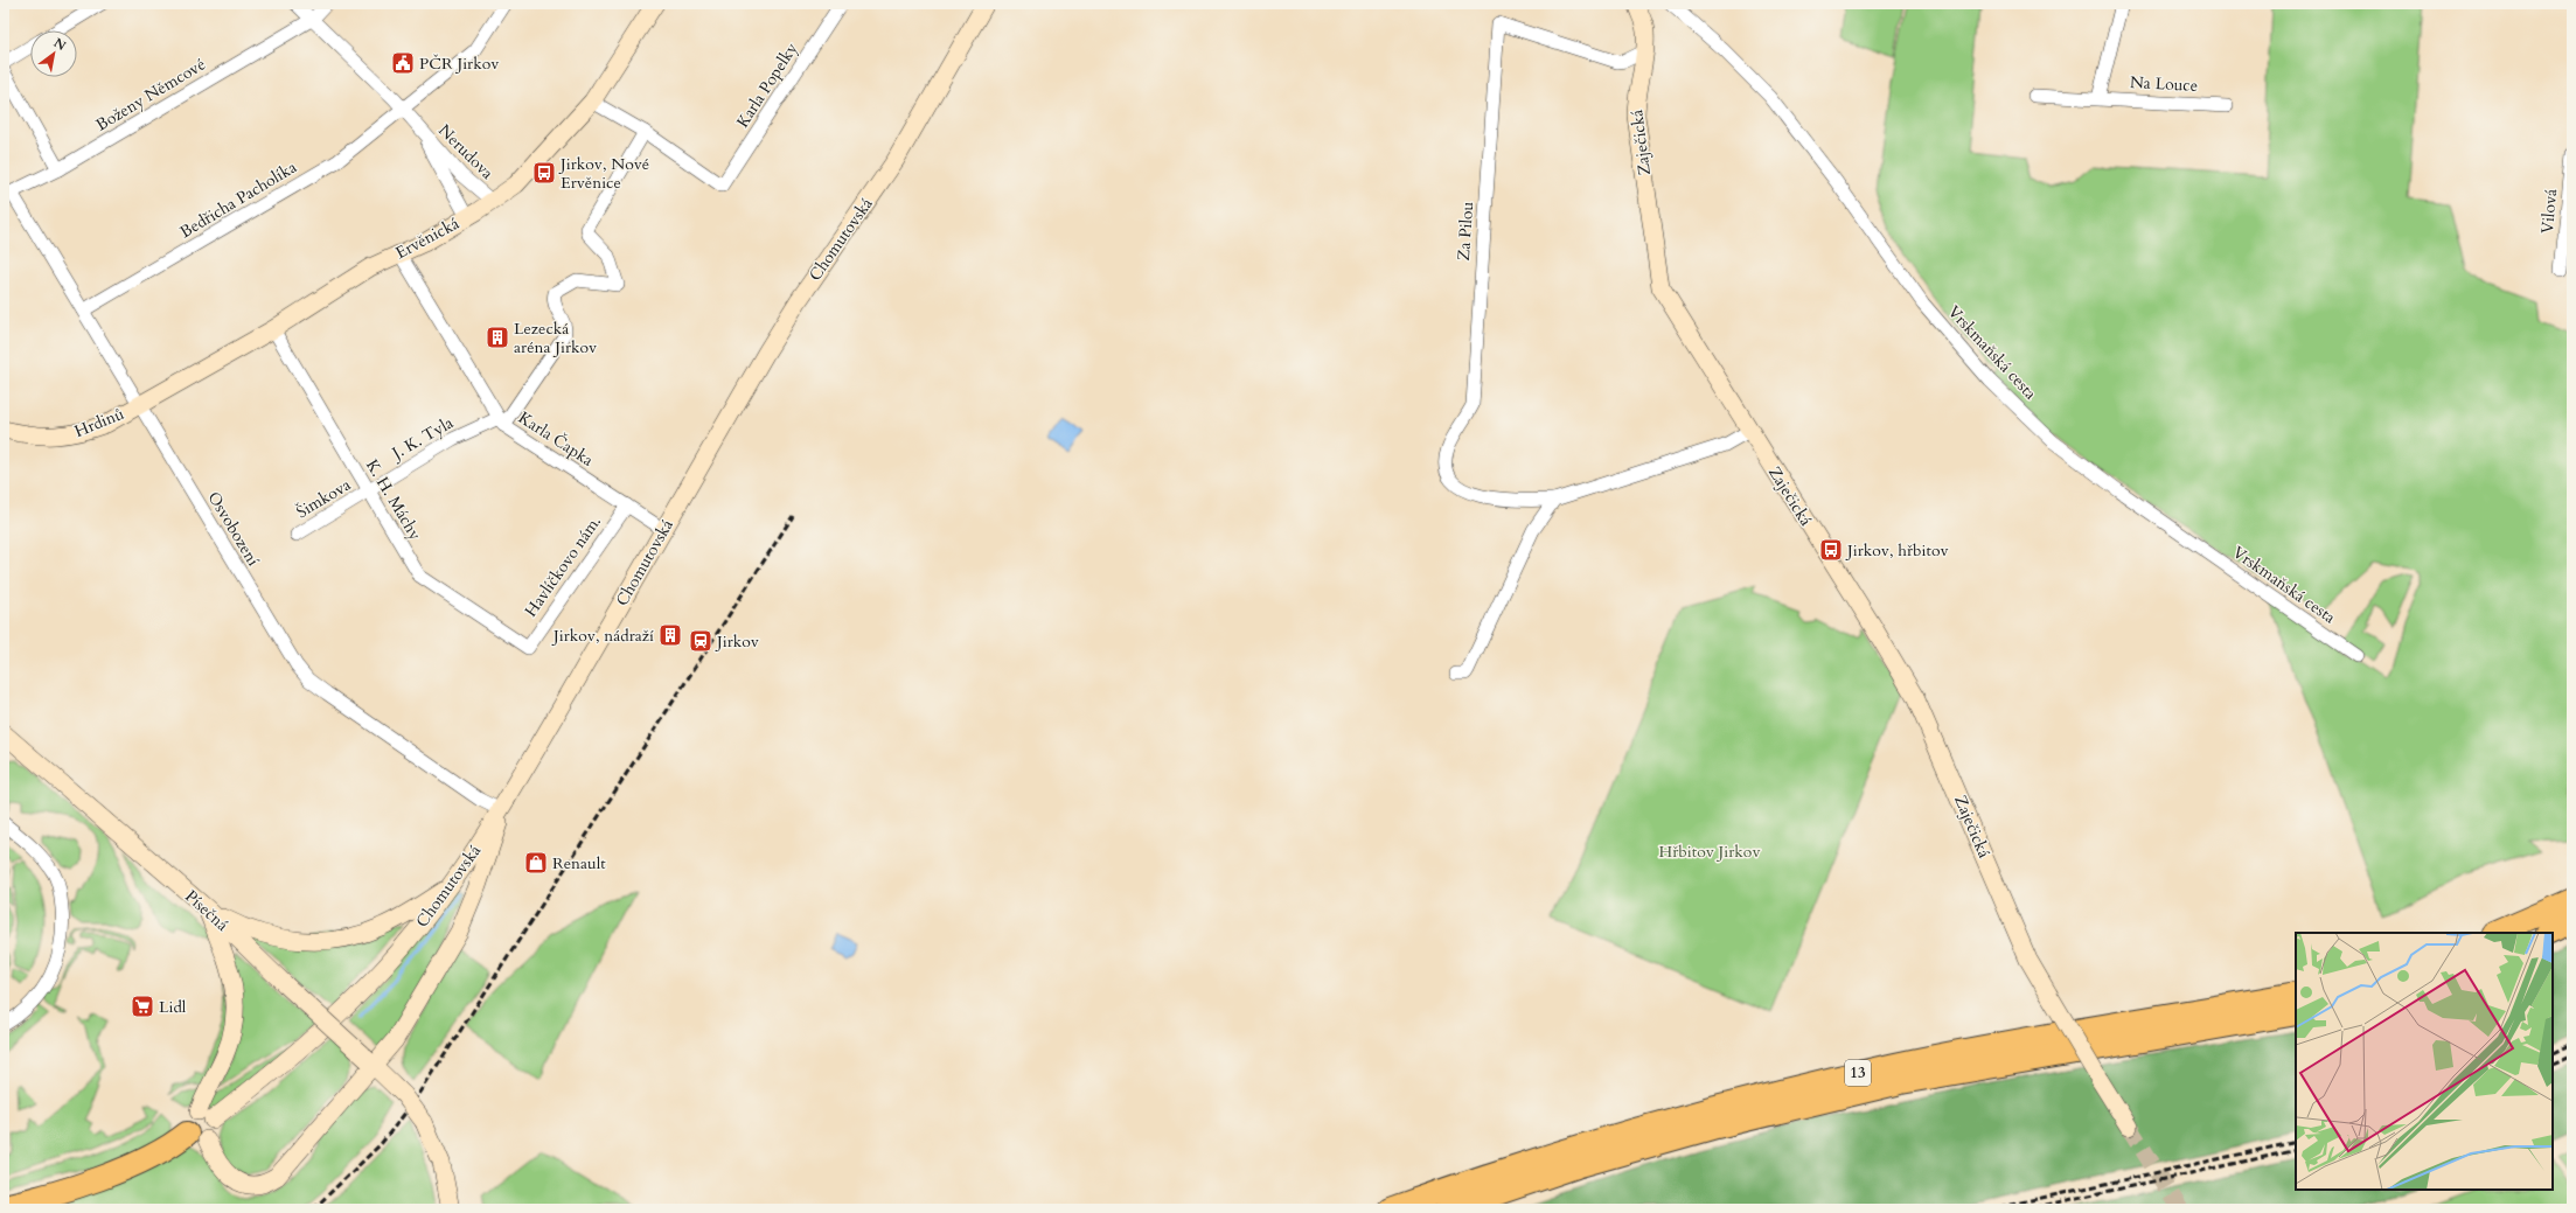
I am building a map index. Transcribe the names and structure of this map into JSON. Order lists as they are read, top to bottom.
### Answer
{
  "streets": {
    "highway": ["13"],
    "street": [
      "Na Louce",
      "Karla Popelky",
      "Boženy Němcové",
      "Zaječická",
      "Nerudova",
      "Bedřicha Pacholíka",
      "Vilová",
      "Za Pilou",
      "Ervěnická",
      "Chomutovská",
      "Vrskmaňská cesta",
      "Hrdinů",
      "J. K. Tyla",
      "Karla Čapka",
      "Šimkova",
      "K. H. Máchy",
      "Osvobození",
      "Havlíčkovo nám.",
      "Písečná"
    ]
  },
  "crossings": [
    ["Boženy Němcové", "Nerudova"],
    ["Boženy Němcové", "Osvobození"],
    ["Zaječická", "Za Pilou"],
    ["Nerudova", "Bedřicha Pacholíka"],
    ["Nerudova", "Ervěnická"],
    ["Bedřicha Pacholíka", "Osvobození"],
    ["Ervěnická", "Hrdinů"],
    ["Ervěnická", "Karla Čapka"],
    ["Ervěnická", "K. H. Máchy"],
    ["Ervěnická", "Osvobození"],
    ["Chomutovská", "Karla Čapka"],
    ["Chomutovská", "Osvobození"],
    ["Hrdinů", "Osvobození"],
    ["J. K. Tyla", "Karla Čapka"],
    ["J. K. Tyla", "Šimkova"],
    ["J. K. Tyla", "K. H. Máchy"],
    ["Karla Čapka", "Havlíčkovo nám."],
    ["Šimkova", "K. H. Máchy"],
    ["K. H. Máchy", "Havlíčkovo nám."]
  ],
  "parks": ["Hřbitov Jirkov"],
  "places": {
    "public building": ["PČR Jirkov"],
    "bus stop": ["Jirkov, Nové Ervěnice", "Jirkov, hřbitov"],
    "building": ["Lezecká aréna Jirkov", "Jirkov, nádraží"],
    "station": ["Jirkov"],
    "shop": ["Renault"],
    "supermarket": ["Lidl"]
  },
  "north": "top right"
}
